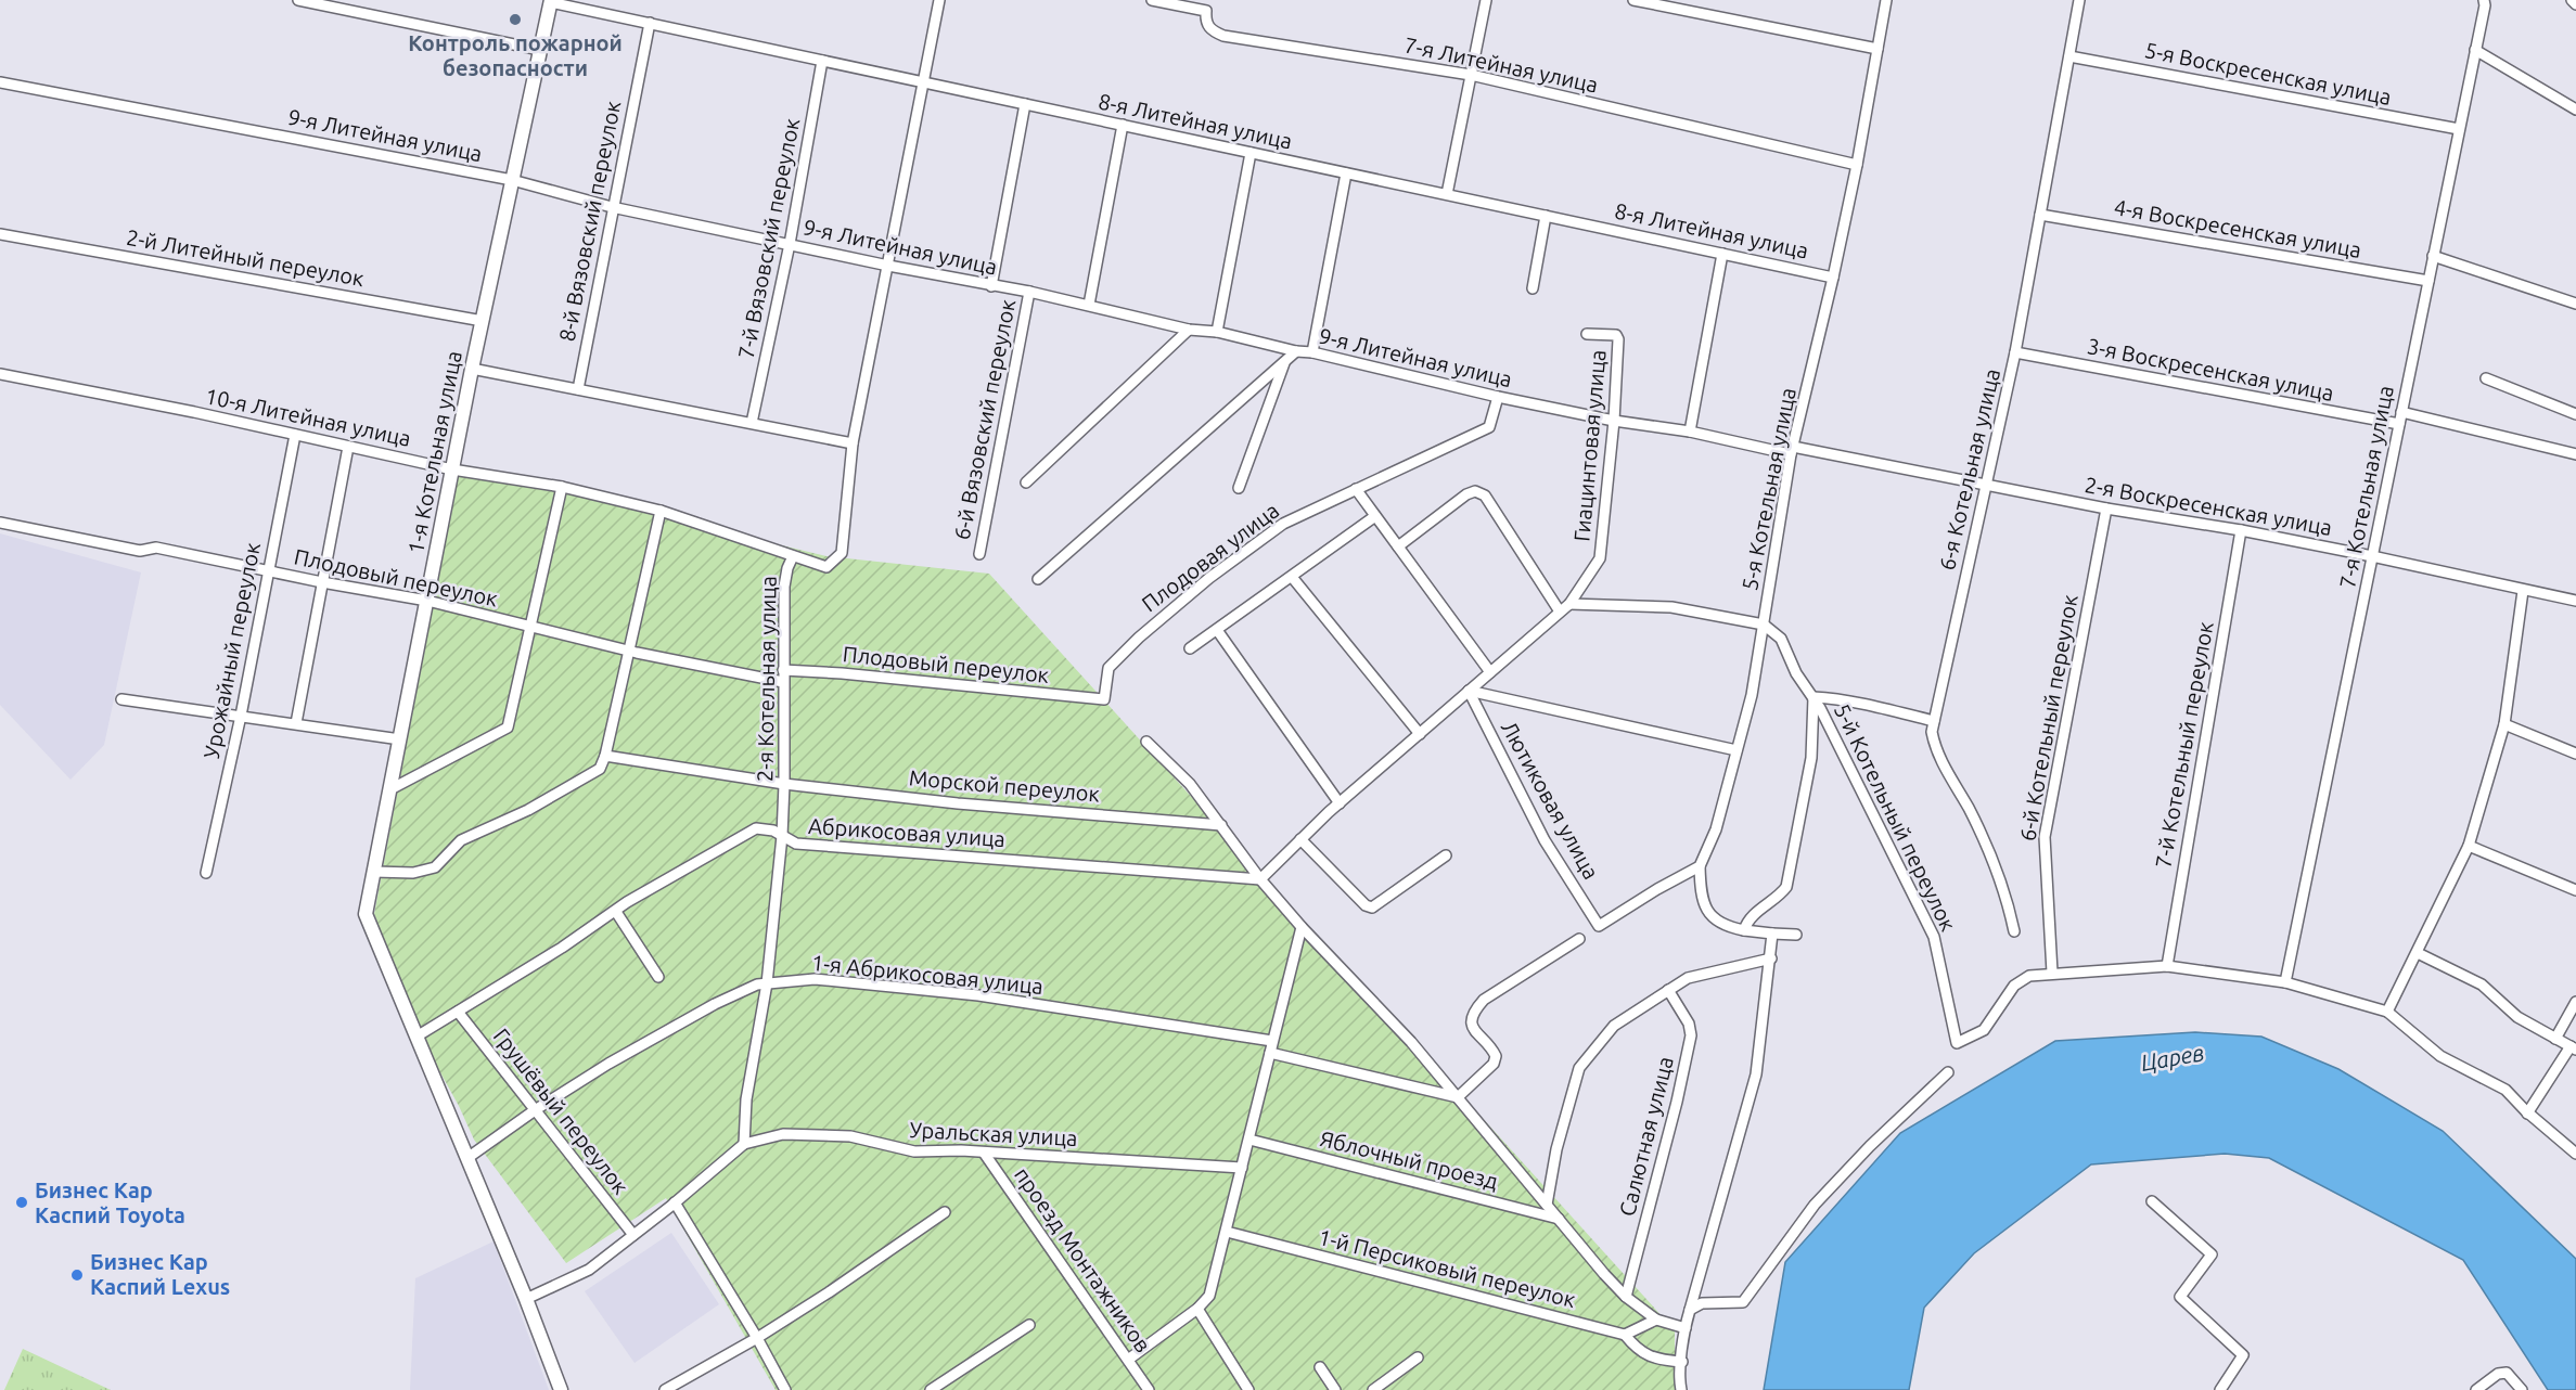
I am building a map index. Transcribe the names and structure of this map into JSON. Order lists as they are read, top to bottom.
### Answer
{
  "streets": {
    "street": [
      "7-я Литейная улица",
      "5-я Воскресенская улица",
      "8-я Литейная улица",
      "9-я Литейная улица",
      "8-й Вязовский переулок",
      "4-я Воскресенская улица",
      "7-й Вязовский переулок",
      "2-й Литейный переулок",
      "3-я Воскресенская улица",
      "10-я Литейная улица",
      "6-й Вязовский переулок",
      "Гиацинтовая улица",
      "1-я Котельная улица",
      "6-я Котельная улица",
      "7-я Котельная улица",
      "5-я Котельная улица",
      "2-я Воскресенская улица",
      "Плодовая улица",
      "Плодовый переулок",
      "Урожайный переулок",
      "2-я Котельная улица",
      "6-й Котельный переулок",
      "7-й Котельный переулок",
      "Морской переулок",
      "Лютиковая улица",
      "5-й Котельный переулок",
      "Абрикосовая улица",
      "1-я Абрикосовая улица",
      "Грушёвый переулок",
      "Уральская улица",
      "Салютная улица",
      "Яблочный проезд",
      "проезд Монтажников",
      "1-й Персиковый переулок"
    ]
  },
  "crossings": [
    ["7-я Литейная улица", "5-я Котельная улица"],
    ["5-я Воскресенская улица", "6-я Котельная улица"],
    ["5-я Воскресенская улица", "7-я Котельная улица"],
    ["8-я Литейная улица", "8-й Вязовский переулок"],
    ["8-я Литейная улица", "7-й Вязовский переулок"],
    ["8-я Литейная улица", "6-й Вязовский переулок"],
    ["8-я Литейная улица", "1-я Котельная улица"],
    ["8-я Литейная улица", "5-я Котельная улица"],
    ["8-я Литейная улица", "2-я Котельная улица"],
    ["9-я Литейная улица", "8-й Вязовский переулок"],
    ["9-я Литейная улица", "7-й Вязовский переулок"],
    ["9-я Литейная улица", "6-й Вязовский переулок"],
    ["9-я Литейная улица", "Гиацинтовая улица"],
    ["9-я Литейная улица", "1-я Котельная улица"],
    ["9-я Литейная улица", "5-я Котельная улица"],
    ["9-я Литейная улица", "2-я Воскресенская улица"],
    ["9-я Литейная улица", "Плодовая улица"],
    ["9-я Литейная улица", "2-я Котельная улица"],
    ["4-я Воскресенская улица", "6-я Котельная улица"],
    ["4-я Воскресенская улица", "7-я Котельная улица"],
    ["2-й Литейный переулок", "1-я Котельная улица"],
    ["3-я Воскресенская улица", "6-я Котельная улица"],
    ["3-я Воскресенская улица", "7-я Котельная улица"],
    ["10-я Литейная улица", "1-я Котельная улица"],
    ["10-я Литейная улица", "Урожайный переулок"],
    ["10-я Литейная улица", "2-я Котельная улица"],
    ["Гиацинтовая улица", "Лютиковая улица"],
    ["Гиацинтовая улица", "Абрикосовая улица"],
    ["1-я Котельная улица", "Плодовый переулок"],
    ["1-я Котельная улица", "Абрикосовая улица"],
    ["6-я Котельная улица", "2-я Воскресенская улица"],
    ["7-я Котельная улица", "2-я Воскресенская улица"],
    ["5-я Котельная улица", "2-я Воскресенская улица"],
    ["5-я Котельная улица", "Лютиковая улица"],
    ["5-я Котельная улица", "5-й Котельный переулок"],
    ["2-я Воскресенская улица", "6-й Котельный переулок"],
    ["2-я Воскресенская улица", "7-й Котельный переулок"],
    ["Плодовая улица", "Плодовый переулок"],
    ["Плодовый переулок", "Урожайный переулок"],
    ["Плодовый переулок", "2-я Котельная улица"],
    ["2-я Котельная улица", "Морской переулок"],
    ["2-я Котельная улица", "Абрикосовая улица"],
    ["2-я Котельная улица", "1-я Абрикосовая улица"],
    ["2-я Котельная улица", "Уральская улица"],
    ["6-й Котельный переулок", "5-й Котельный переулок"],
    ["Абрикосовая улица", "Грушёвый переулок"],
    ["1-я Абрикосовая улица", "Грушёвый переулок"],
    ["Уральская улица", "проезд Монтажников"]
  ],
  "water": ["Царев"],
  "places": ["Контроль пожарной безопасности", "Бизнес Кар Каспий Toyota", "Бизнес Кар Каспий Lexus"]
}
